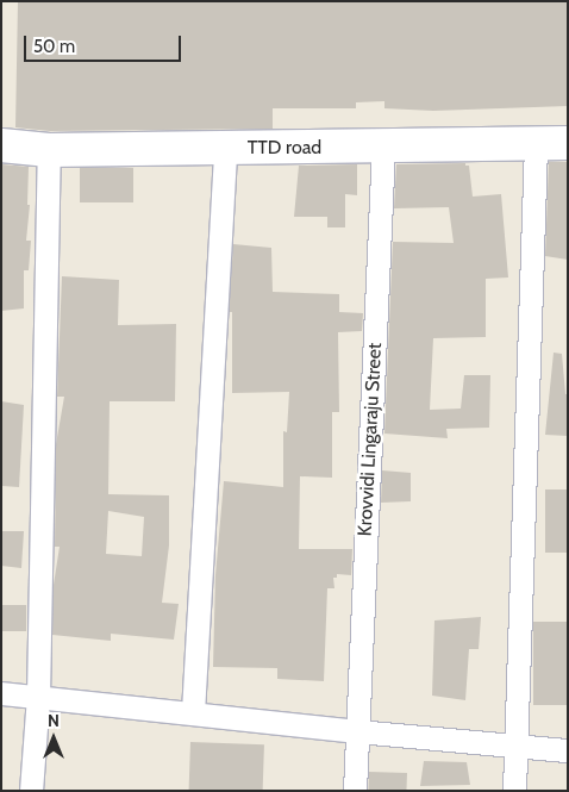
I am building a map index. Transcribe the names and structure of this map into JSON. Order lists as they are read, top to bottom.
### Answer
{
  "streets": {
    "street": ["TTD road", "Krovvidi Lingaraju Street"]
  },
  "crossings": [
    ["TTD road", "Krovvidi Lingaraju Street"]
  ],
  "scale_bar": "50 m",
  "north": "top"
}
